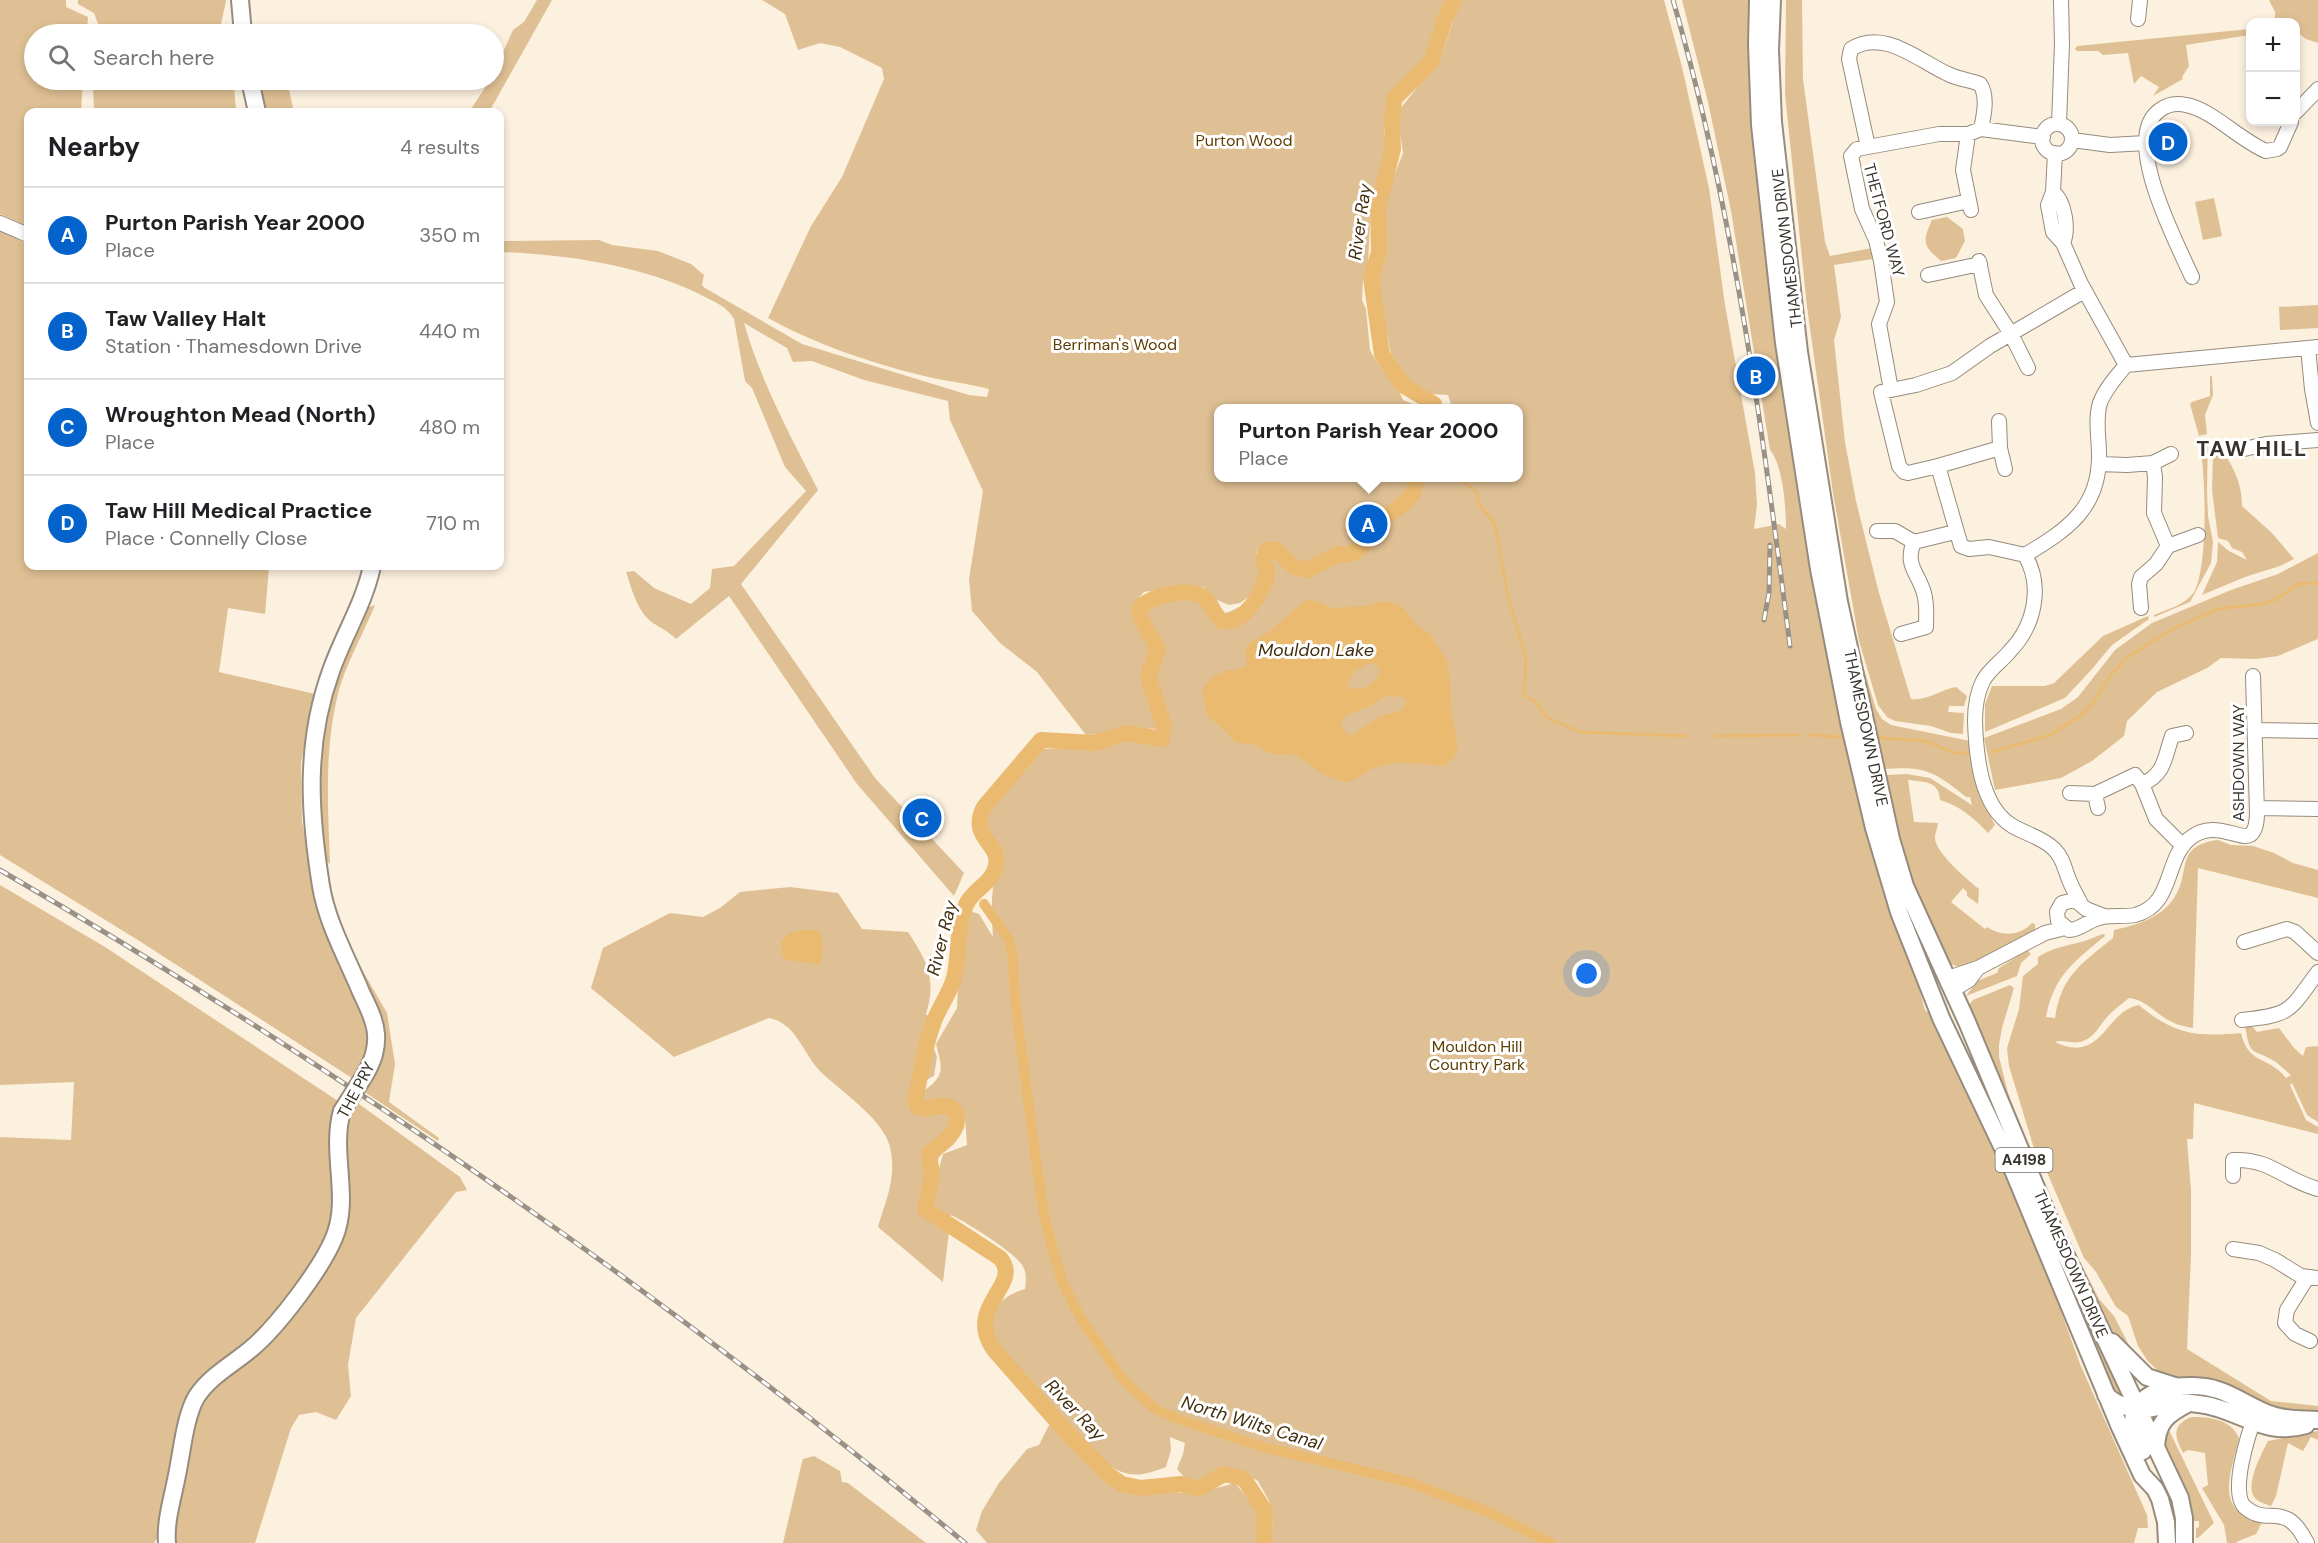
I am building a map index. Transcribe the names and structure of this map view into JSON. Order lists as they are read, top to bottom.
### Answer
{
  "streets": {
    "main road": ["THAMESDOWN DRIVE", "THE PRY", "A4198"],
    "street": ["THETFORD WAY", "ASHDOWN WAY"]
  },
  "districts": ["TAW HILL"],
  "water": ["River Ray", "Mouldon Lake", "North Wilts Canal"],
  "parks": ["Purton Wood", "Berriman's Wood", "Mouldon Hill Country Park"],
  "page": {
    "map_buttons": ["+", "−"],
    "search": "Search here",
    "heading": ["Nearby", "4 results"],
    "pins": [
      "D",
      "B",
      "A",
      "C"
    ],
    "list": [
      {
        "mark": "A",
        "name": "Purton Parish Year 2000",
        "note": "Place",
        "value": "350 m"
      },
      {
        "mark": "B",
        "name": "Taw Valley Halt",
        "note": "Station · Thamesdown Drive",
        "value": "440 m"
      },
      {
        "mark": "C",
        "name": "Wroughton Mead (North)",
        "note": "Place",
        "value": "480 m"
      },
      {
        "mark": "D",
        "name": "Taw Hill Medical Practice",
        "note": "Place · Connelly Close",
        "value": "710 m"
      }
    ],
    "popup": ["Purton Parish Year 2000", "Place"]
  }
}
